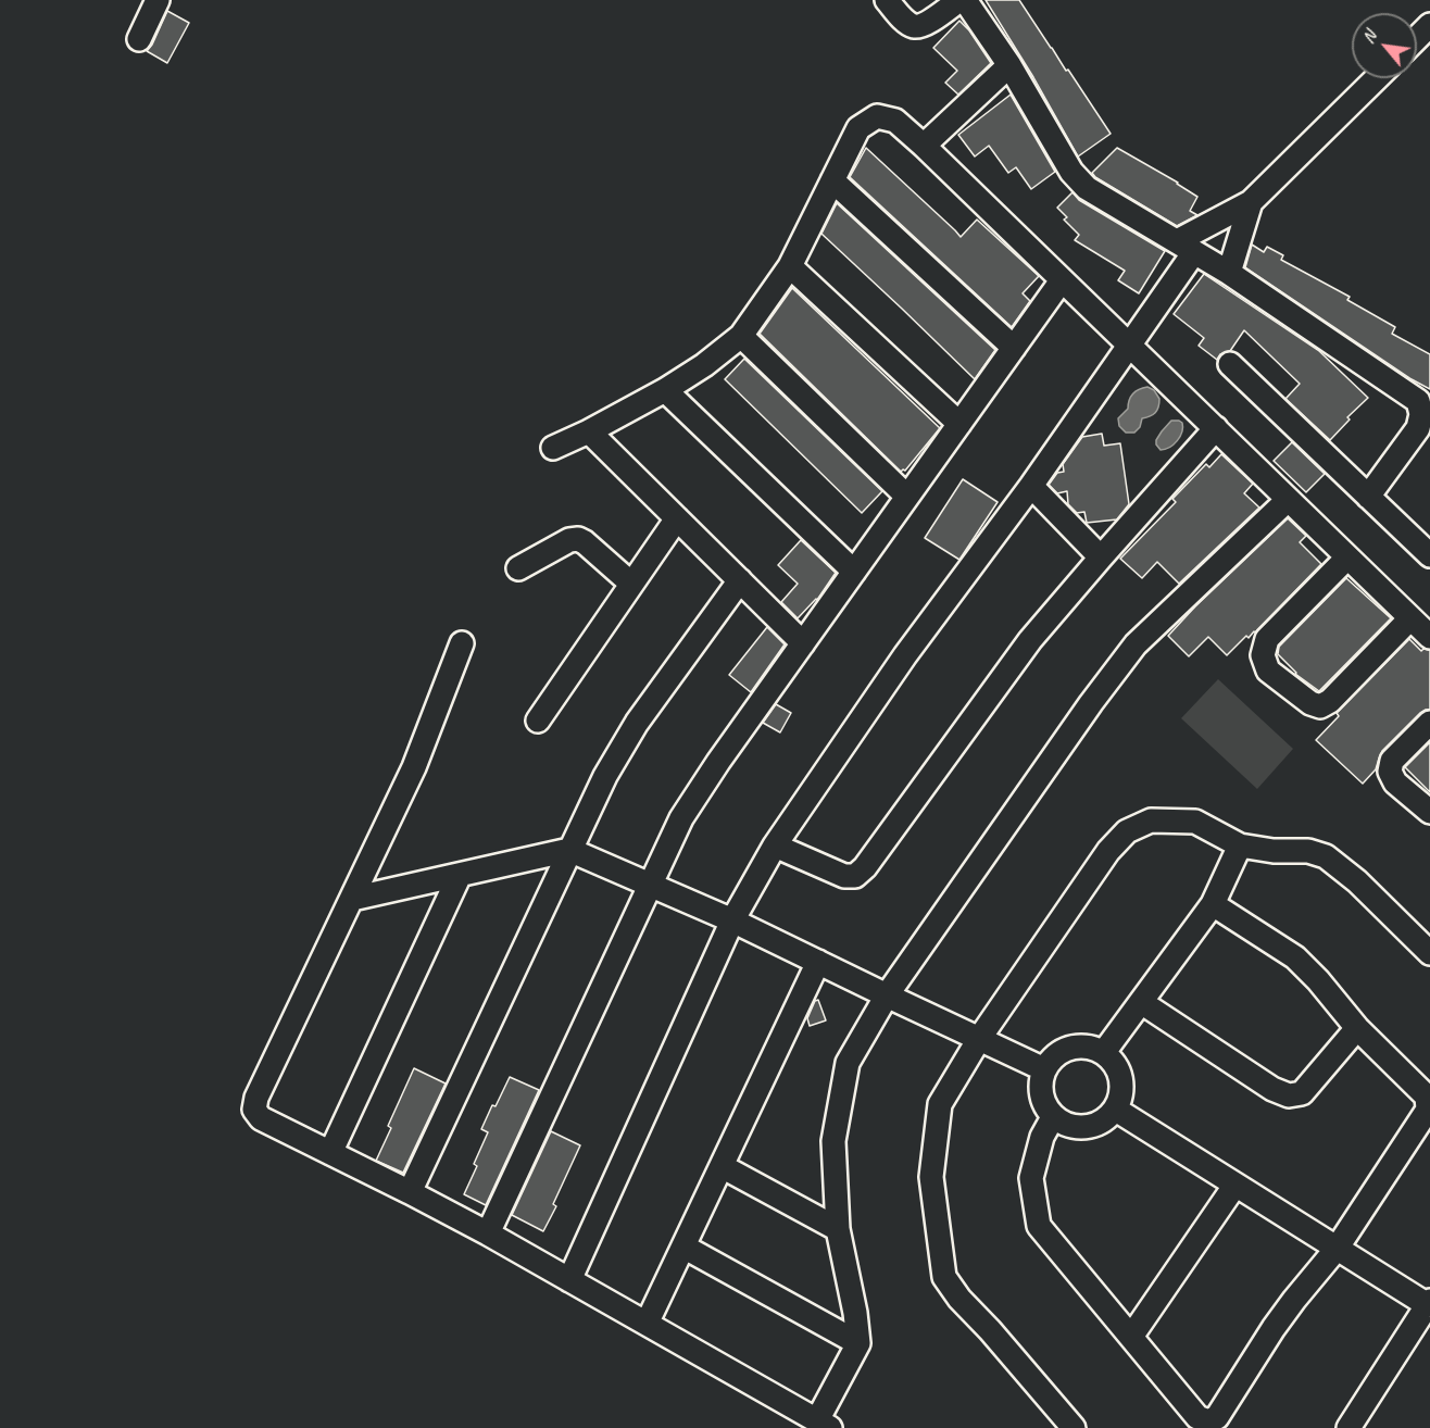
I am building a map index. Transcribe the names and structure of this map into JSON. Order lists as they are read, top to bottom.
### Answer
{
  "north": "top left"
}
